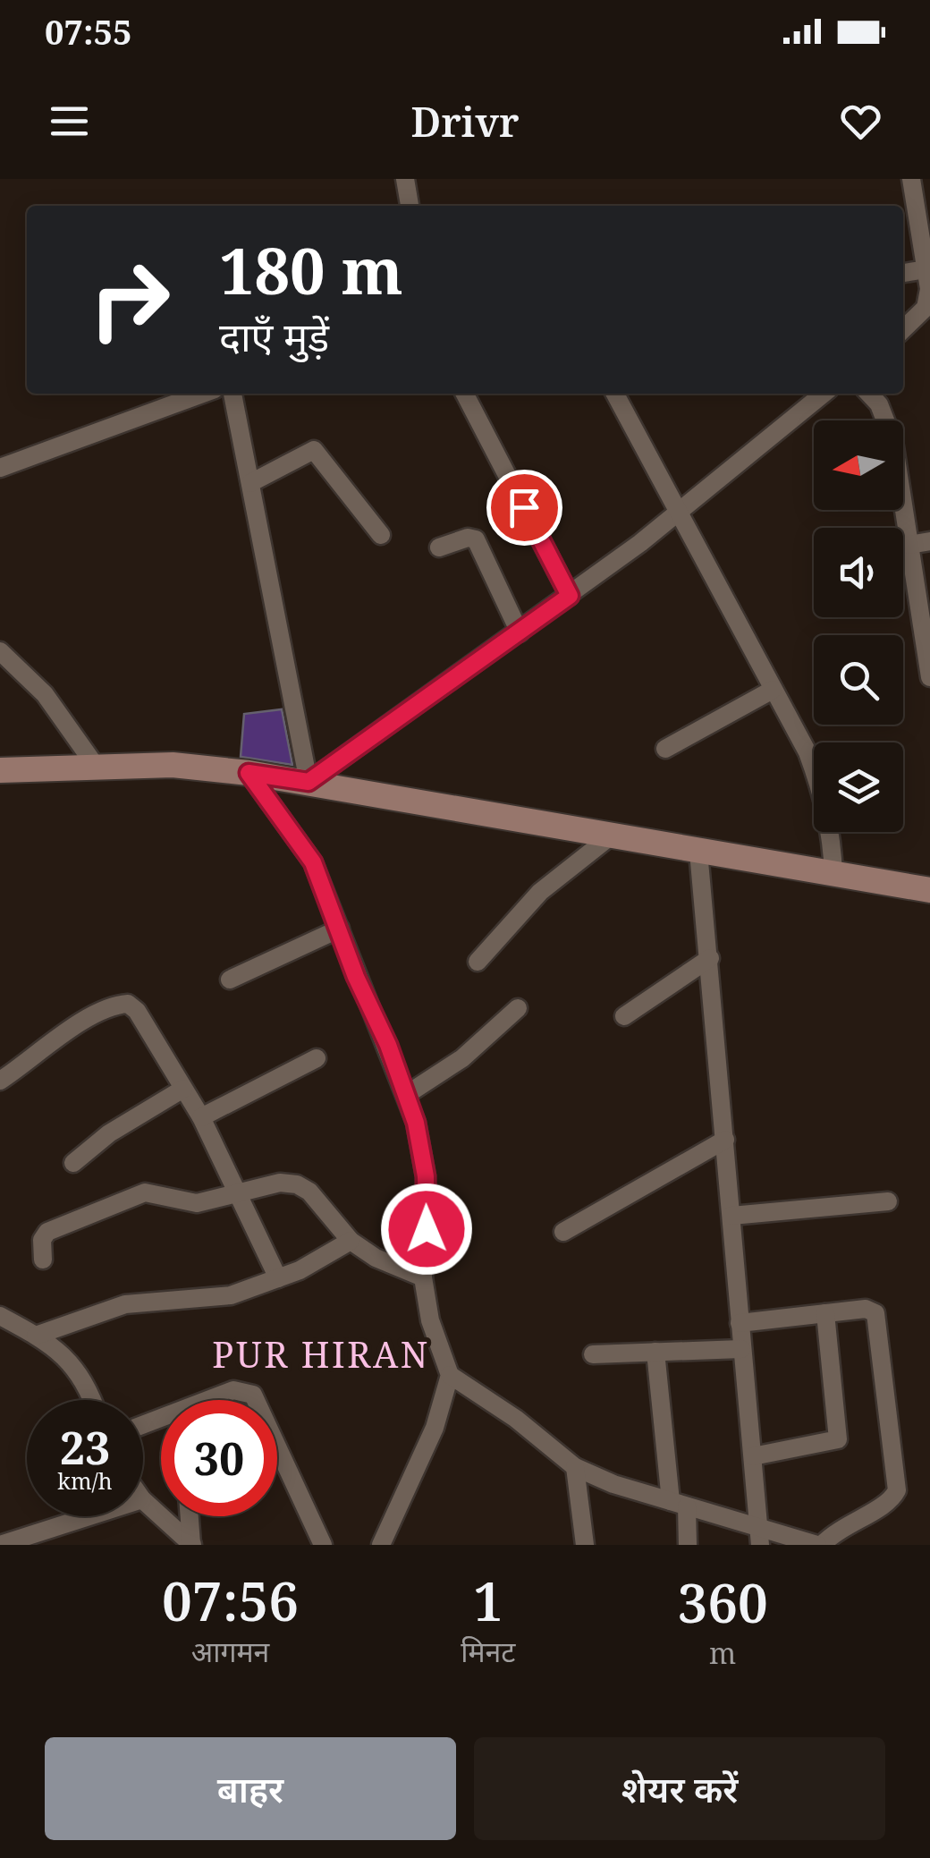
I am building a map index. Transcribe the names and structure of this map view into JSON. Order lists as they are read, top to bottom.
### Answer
{
  "districts": ["PUR HIRAN"],
  "north": "left",
  "page": {
    "status": "07:55",
    "header": "Drivr",
    "turn": ["180 m", "दाएँ मुड़ें"],
    "speed": "23 km/h",
    "limit": "30",
    "eta": [
      "07:56",
      "आगमन",
      "1",
      "मिनट",
      "360",
      "m"
    ],
    "buttons": ["बाहर", "शेयर करें"]
  }
}
